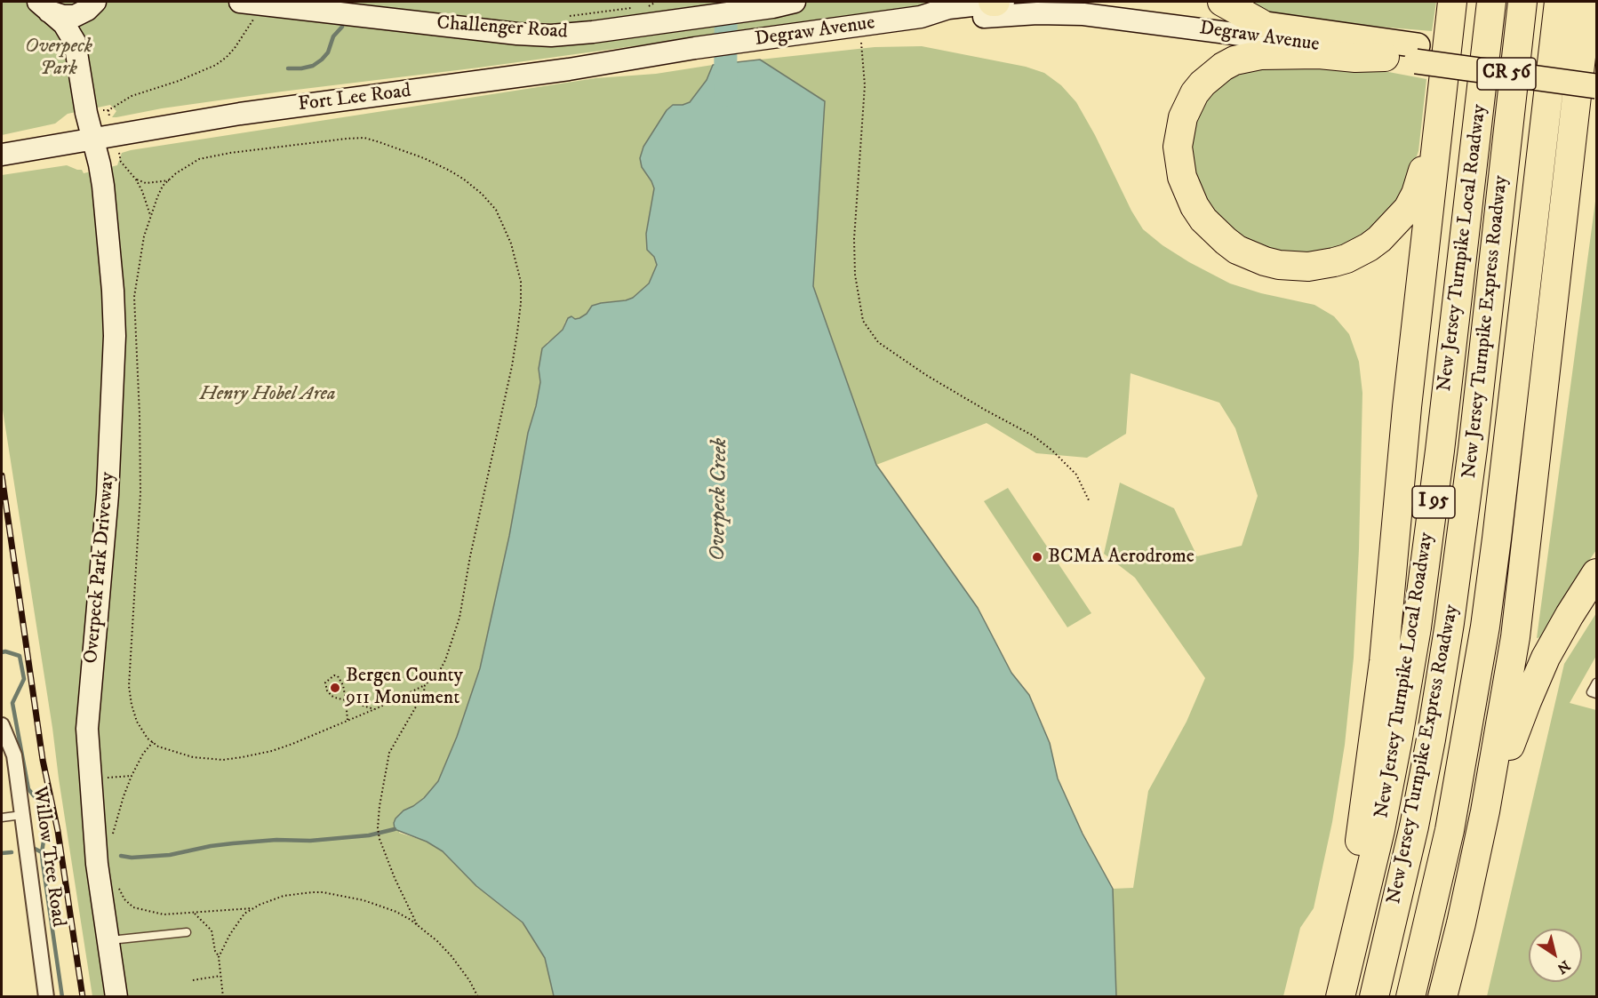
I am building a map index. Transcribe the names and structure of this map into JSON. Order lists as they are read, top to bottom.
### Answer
{
  "streets": {
    "highway": ["New Jersey Turnpike Local Roadway", "New Jersey Turnpike Express Roadway", "I 95"],
    "main road": [
      "Challenger Road",
      "Degraw Avenue",
      "CR 56",
      "Fort Lee Road",
      "Overpeck Park Driveway"
    ],
    "street": ["Willow Tree Road"]
  },
  "crossings": [
    ["Degraw Avenue", "Fort Lee Road"],
    ["Fort Lee Road", "Overpeck Park Driveway"]
  ],
  "water": ["Overpeck Creek"],
  "parks": ["Overpeck Park", "Henry Hobel Area"],
  "places": ["BCMA Aerodrome", "Bergen County 911 Monument"],
  "north": "bottom right"
}
